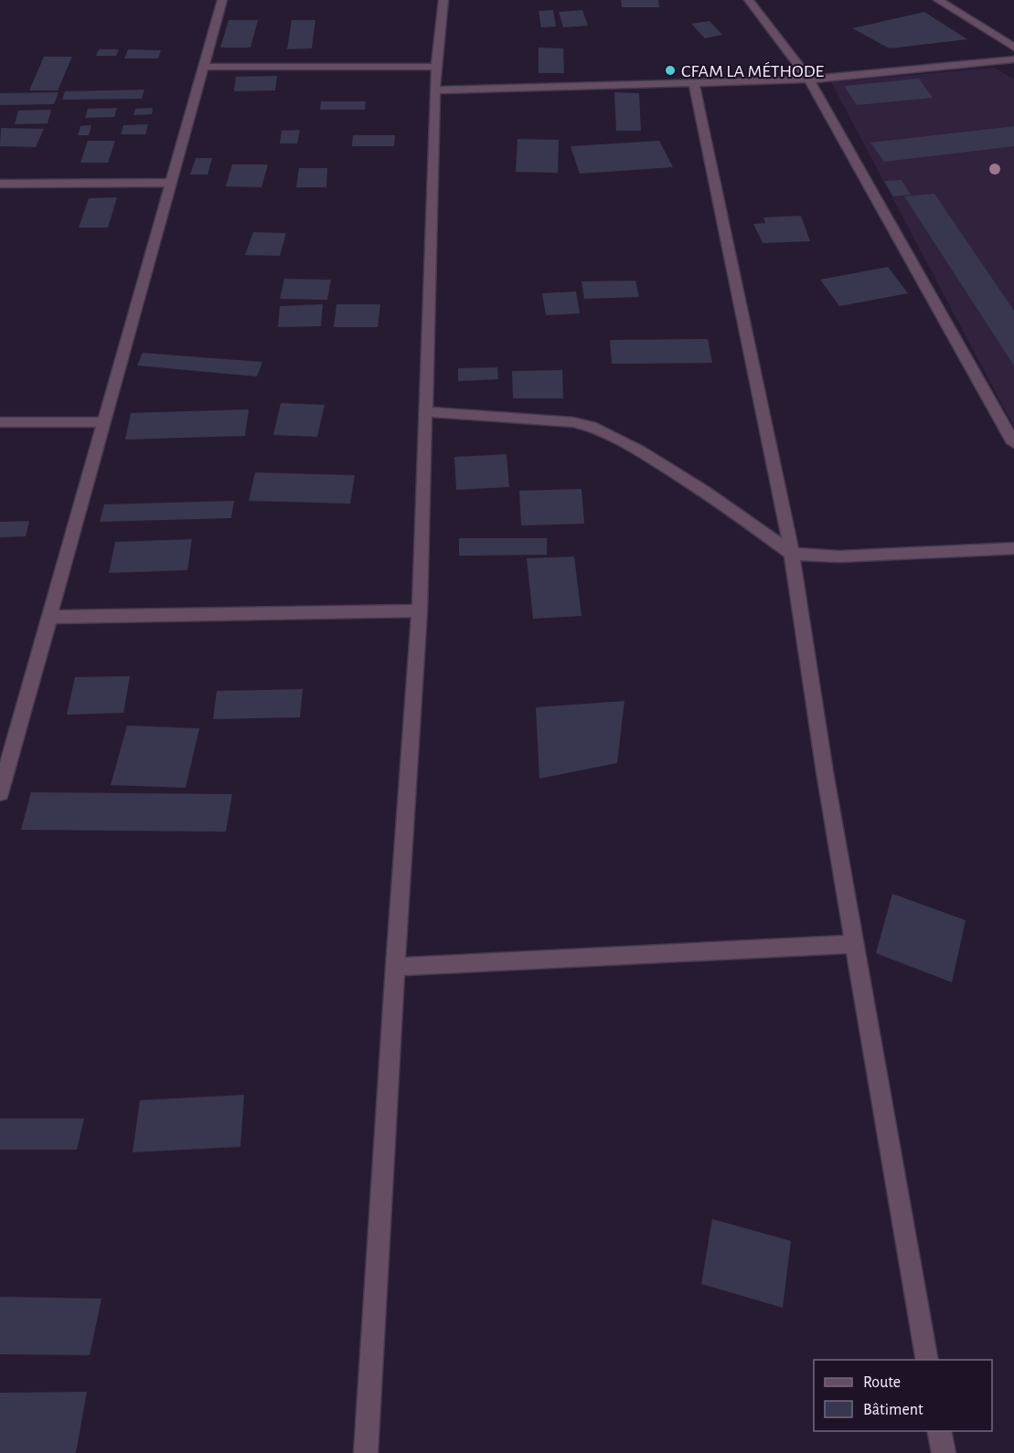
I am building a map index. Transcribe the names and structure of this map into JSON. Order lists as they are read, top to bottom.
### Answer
{
  "places": ["CFAM LA MÉTHODE"],
  "legend": ["Route", "Bâtiment"]
}
